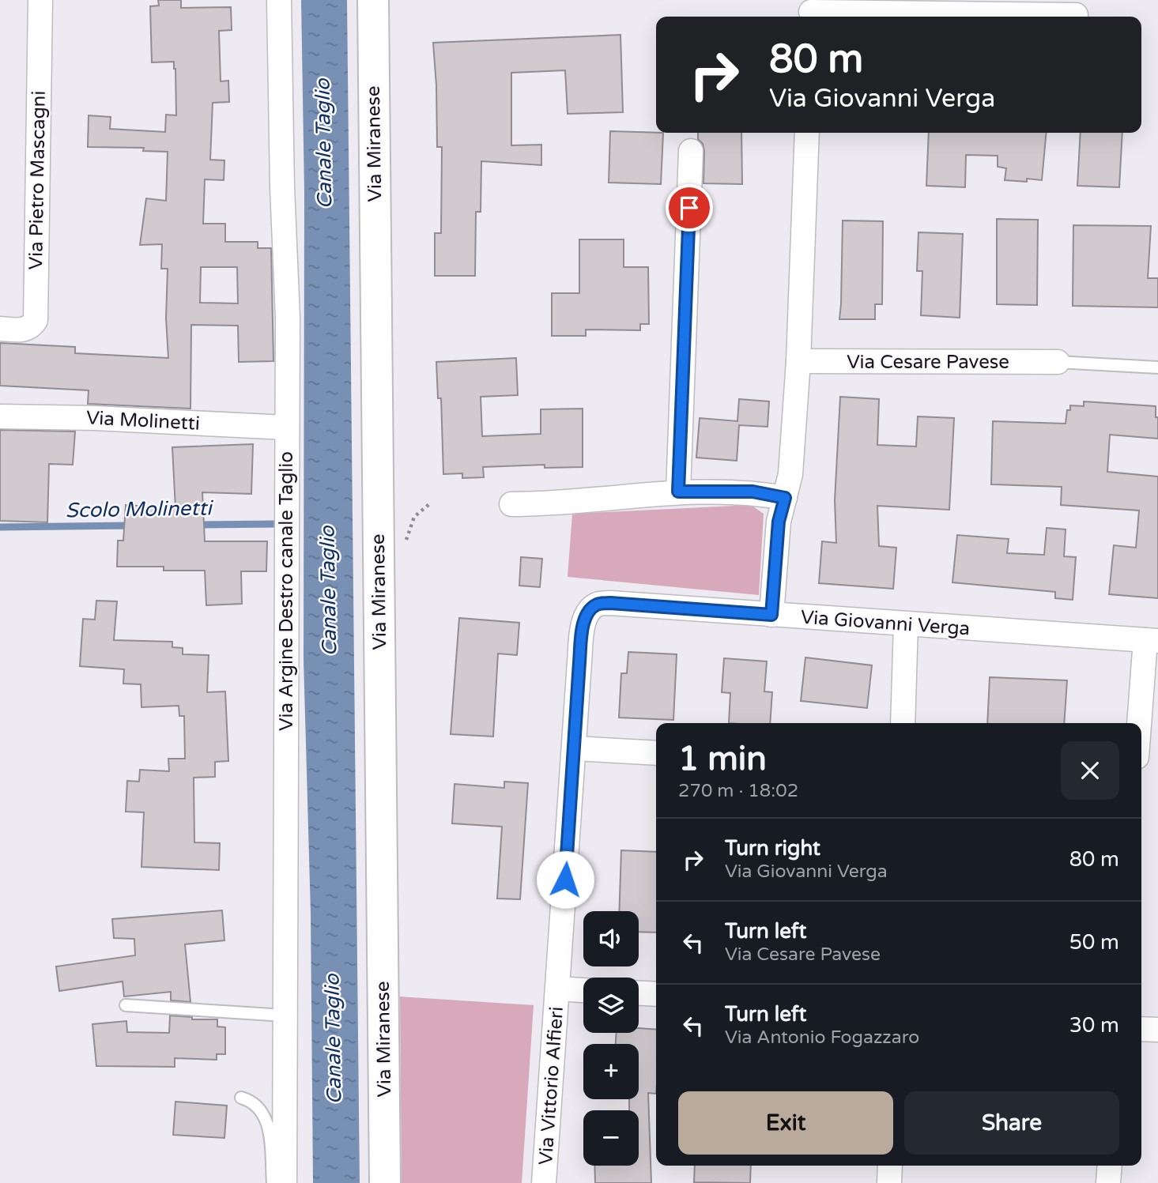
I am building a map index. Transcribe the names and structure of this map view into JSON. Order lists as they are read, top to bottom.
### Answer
{
  "streets": {
    "main road": ["Via Miranese"],
    "street": [
      "Via Pietro Mascagni",
      "Via Cesare Pavese",
      "Via Molinetti",
      "Via Argine Destro canale Taglio",
      "Via Giovanni Verga",
      "Via Vittorio Alfieri"
    ]
  },
  "crossings": [
    ["Via Molinetti", "Via Argine Destro canale Taglio"],
    ["Via Giovanni Verga", "Via Vittorio Alfieri"]
  ],
  "water": ["Canale Taglio", "Scolo Molinetti"],
  "page": {
    "turn": ["80 m", "Via Giovanni Verga"],
    "heading": ["1 min", "270 m · 18:02"],
    "list": [
      {
        "name": "Turn right",
        "note": "Via Giovanni Verga",
        "value": "80 m"
      },
      {
        "name": "Turn left",
        "note": "Via Cesare Pavese",
        "value": "50 m"
      },
      {
        "name": "Turn left",
        "note": "Via Antonio Fogazzaro",
        "value": "30 m"
      }
    ],
    "map_buttons": ["+", "−"],
    "buttons": ["Exit", "Share"]
  }
}
